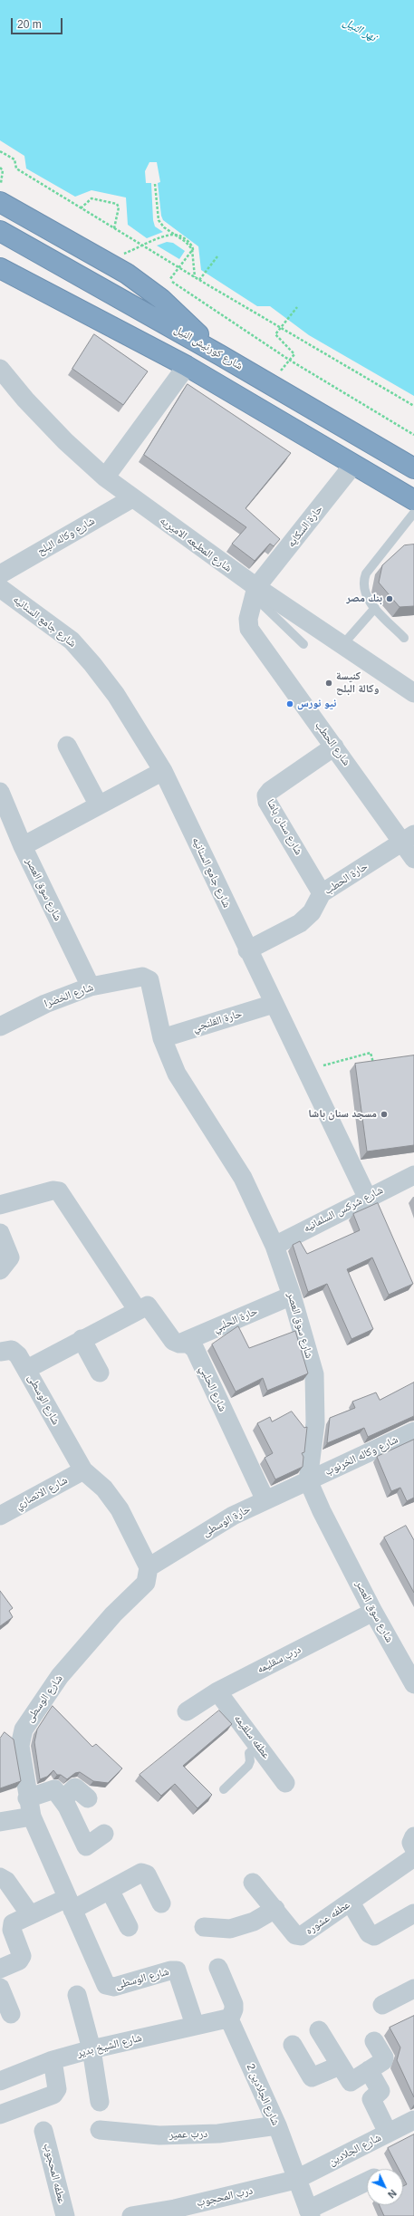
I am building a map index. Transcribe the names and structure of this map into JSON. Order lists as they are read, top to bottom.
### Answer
{
  "streets": {
    "highway": ["شارع كورنيش النيل"],
    "street": [
      "حارة السكايه",
      "شارع وكاله البلح",
      "شارع المطبعه الاميريه",
      "شارع جامع السنانيه",
      "شارع الحطب",
      "شارع سنان باشا",
      "حارة الحطب",
      "شارع سوق العصر",
      "شارع الخضرا",
      "حارة القلنجي",
      "شارع شركس السلمانيه",
      "حارة الحلبي",
      "شارع الحلبي",
      "شارع الوسطى",
      "شارع وكاله الخرنوب",
      "شارع الانصاري",
      "حارة الوسطى",
      "درب سقليمه",
      "عطفه سلقيمه",
      "عطفه عشوره",
      "شارع الشيخ بدير",
      "شارع الجلادين 2",
      "درب عمير",
      "شارع الجلادين",
      "عطفه المحجوب",
      "درب المحجوب"
    ]
  },
  "crossings": [
    ["حارة السكايه", "شارع المطبعه الاميريه"],
    ["حارة السكايه", "شارع الحطب"],
    ["شارع وكاله البلح", "شارع المطبعه الاميريه"],
    ["شارع المطبعه الاميريه", "شارع الحطب"],
    ["شارع جامع السنانيه", "حارة الحطب"],
    ["شارع جامع السنانيه", "حارة القلنجي"],
    ["شارع جامع السنانيه", "شارع شركس السلمانيه"],
    ["شارع الحطب", "شارع سنان باشا"],
    ["شارع الحطب", "حارة الحطب"],
    ["شارع سنان باشا", "حارة الحطب"],
    ["شارع سوق العصر", "شارع الخضرا"],
    ["شارع سوق العصر", "حارة القلنجي"],
    ["شارع سوق العصر", "شارع شركس السلمانيه"],
    ["شارع سوق العصر", "حارة الحلبي"],
    ["شارع سوق العصر", "شارع وكاله الخرنوب"],
    ["شارع سوق العصر", "حارة الوسطى"],
    ["شارع سوق العصر", "درب سقليمه"],
    ["حارة الحلبي", "شارع الحلبي"],
    ["شارع الحلبي", "حارة الوسطى"],
    ["شارع الوسطى", "شارع الانصاري"],
    ["شارع الوسطى", "حارة الوسطى"],
    ["شارع الوسطى", "شارع الشيخ بدير"],
    ["شارع وكاله الخرنوب", "حارة الوسطى"],
    ["درب سقليمه", "عطفه سلقيمه"],
    ["شارع الشيخ بدير", "شارع الجلادين 2"],
    ["شارع الجلادين 2", "درب عمير"],
    ["شارع الجلادين 2", "شارع الجلادين"],
    ["شارع الجلادين 2", "درب المحجوب"],
    ["شارع الجلادين", "درب المحجوب"]
  ],
  "water": ["نهر النيل"],
  "places": [
    "بنك مصر",
    "كنيسة وكالة البلح",
    "نيو نورس",
    "مسجد سنان باشا"
  ],
  "scale_bar": "20 m",
  "north": "bottom right"
}
